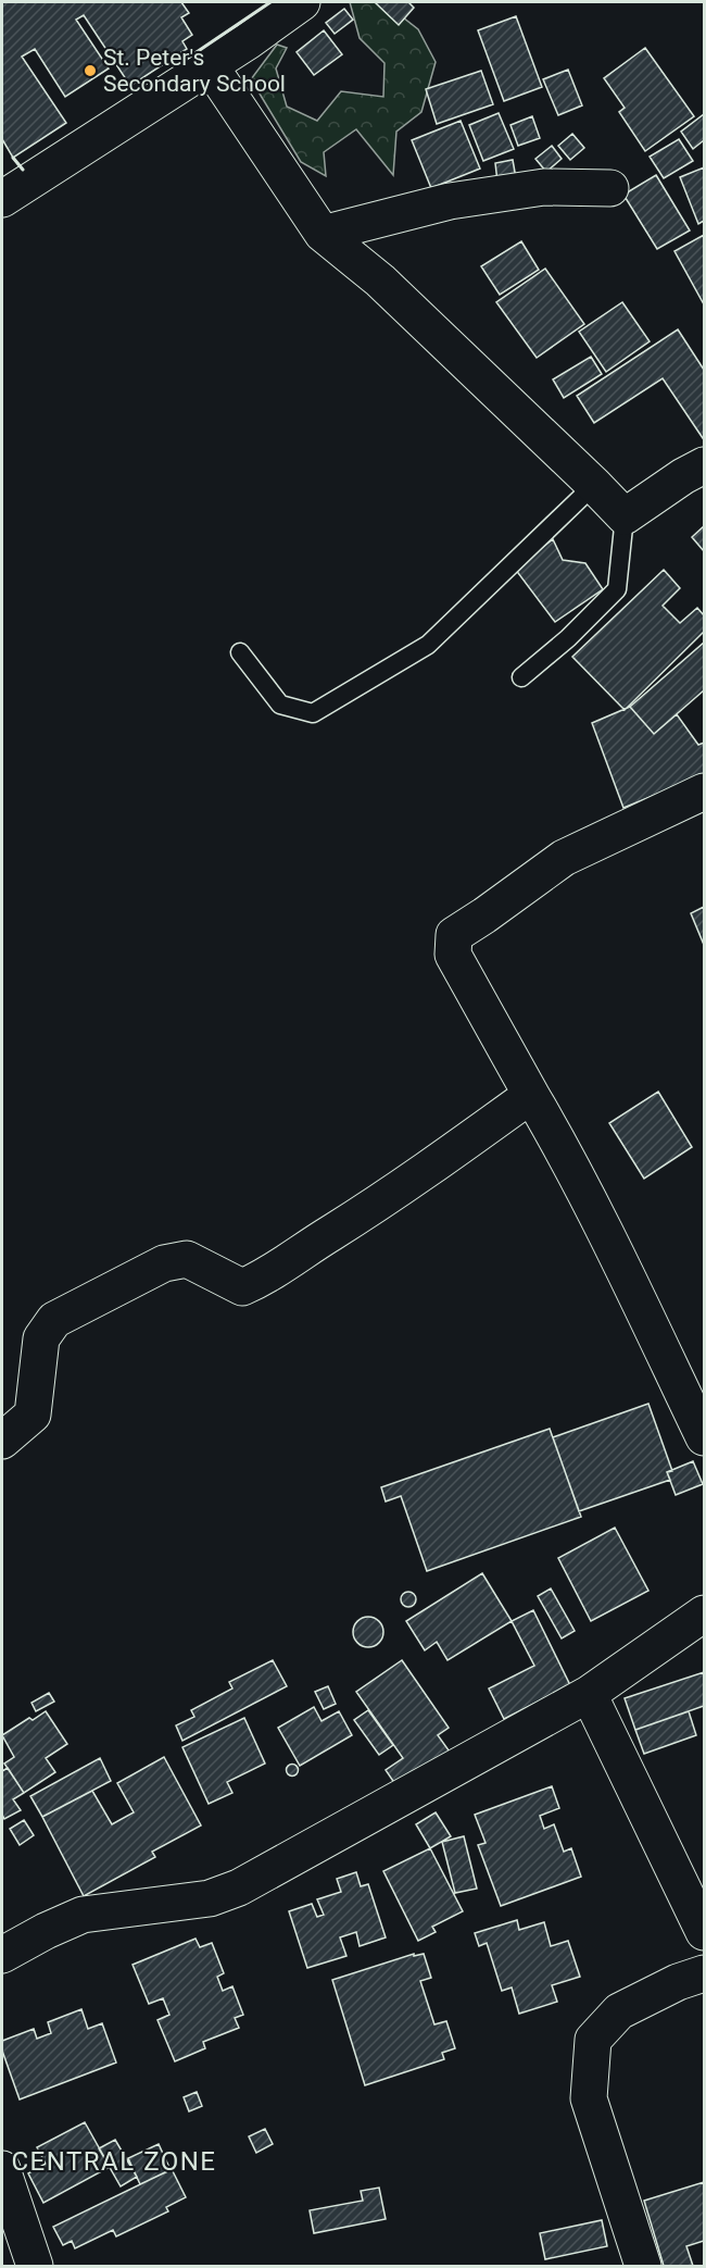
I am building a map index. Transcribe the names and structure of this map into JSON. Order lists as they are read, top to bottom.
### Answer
{
  "districts": ["CENTRAL ZONE"],
  "places": ["St. Peter's Secondary School"]
}
